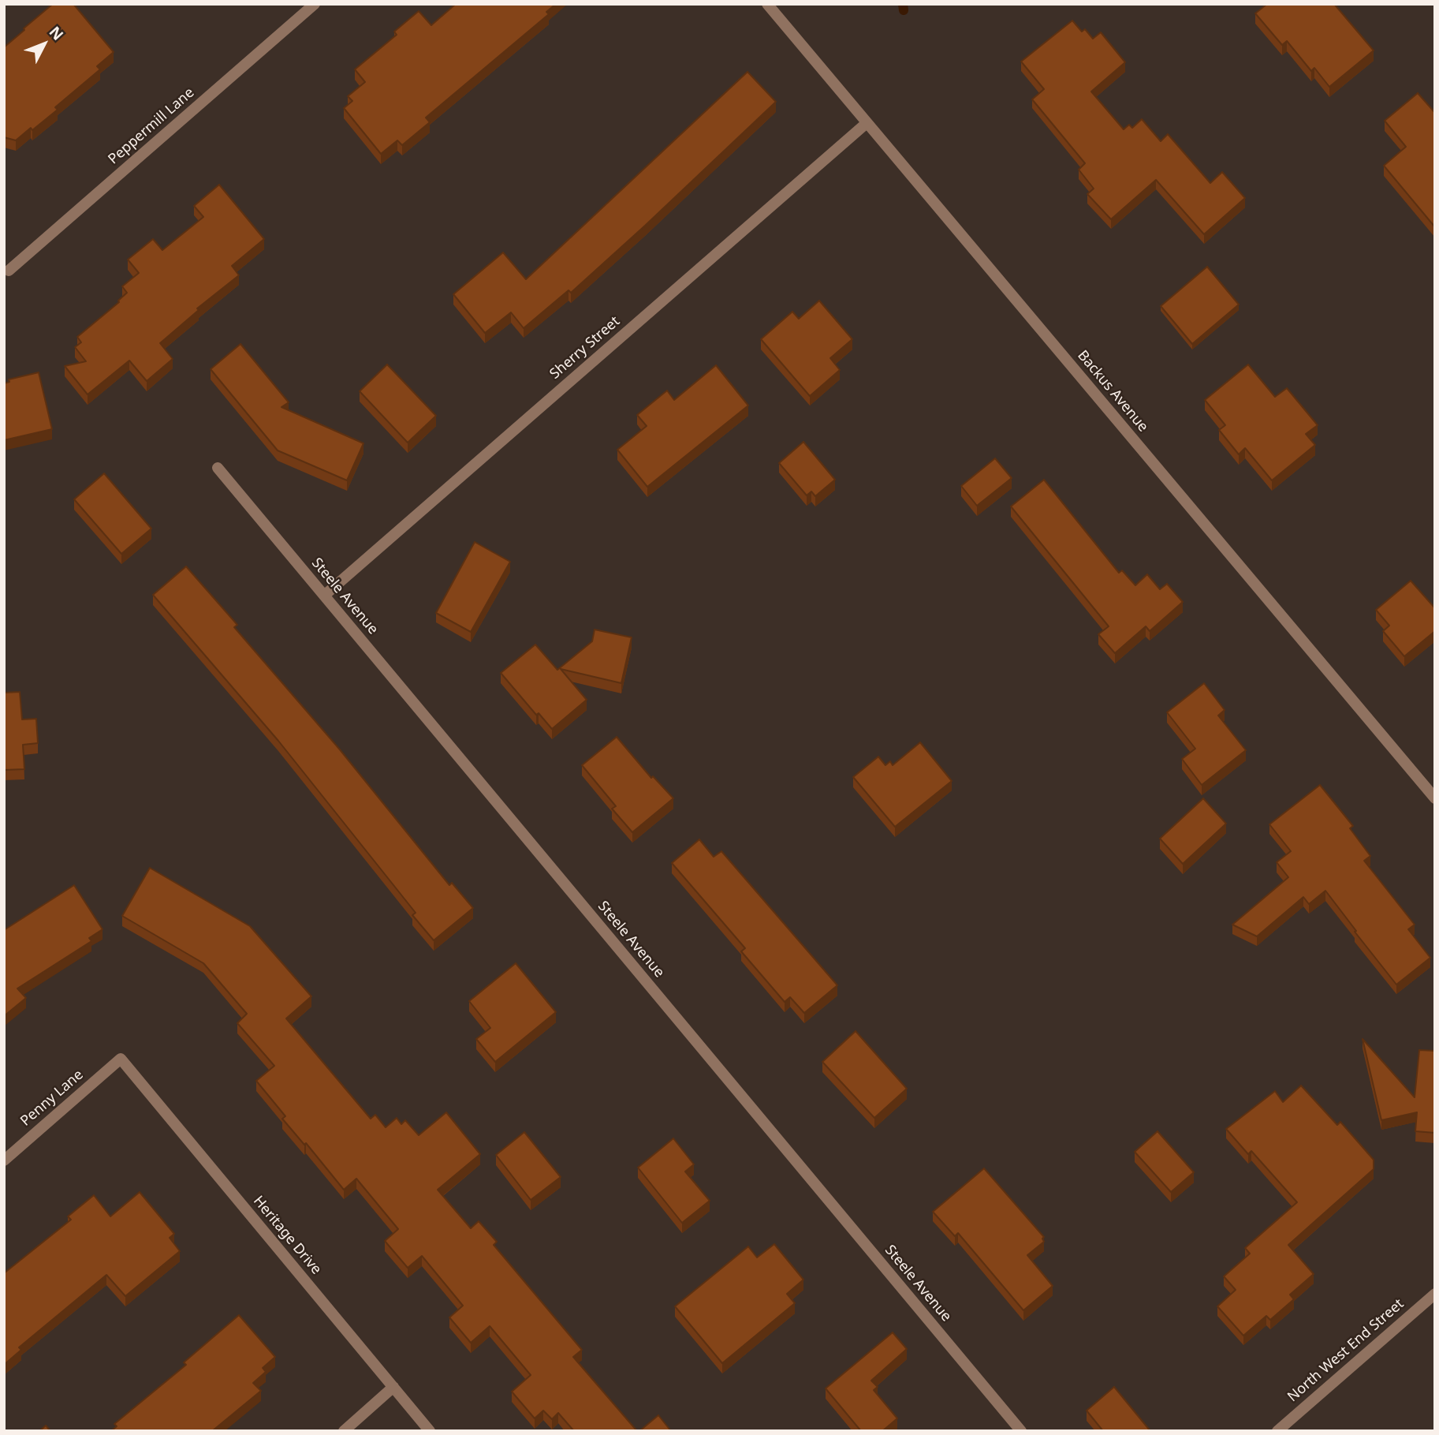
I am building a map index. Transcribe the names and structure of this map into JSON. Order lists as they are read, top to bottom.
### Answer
{
  "streets": {
    "street": [
      "Peppermill Lane",
      "Sherry Street",
      "Backus Avenue",
      "Steele Avenue",
      "Penny Lane",
      "Heritage Drive",
      "North West End Street"
    ]
  },
  "crossings": [
    ["Sherry Street", "Backus Avenue"],
    ["Sherry Street", "Steele Avenue"],
    ["Penny Lane", "Heritage Drive"]
  ],
  "north": "top right"
}
